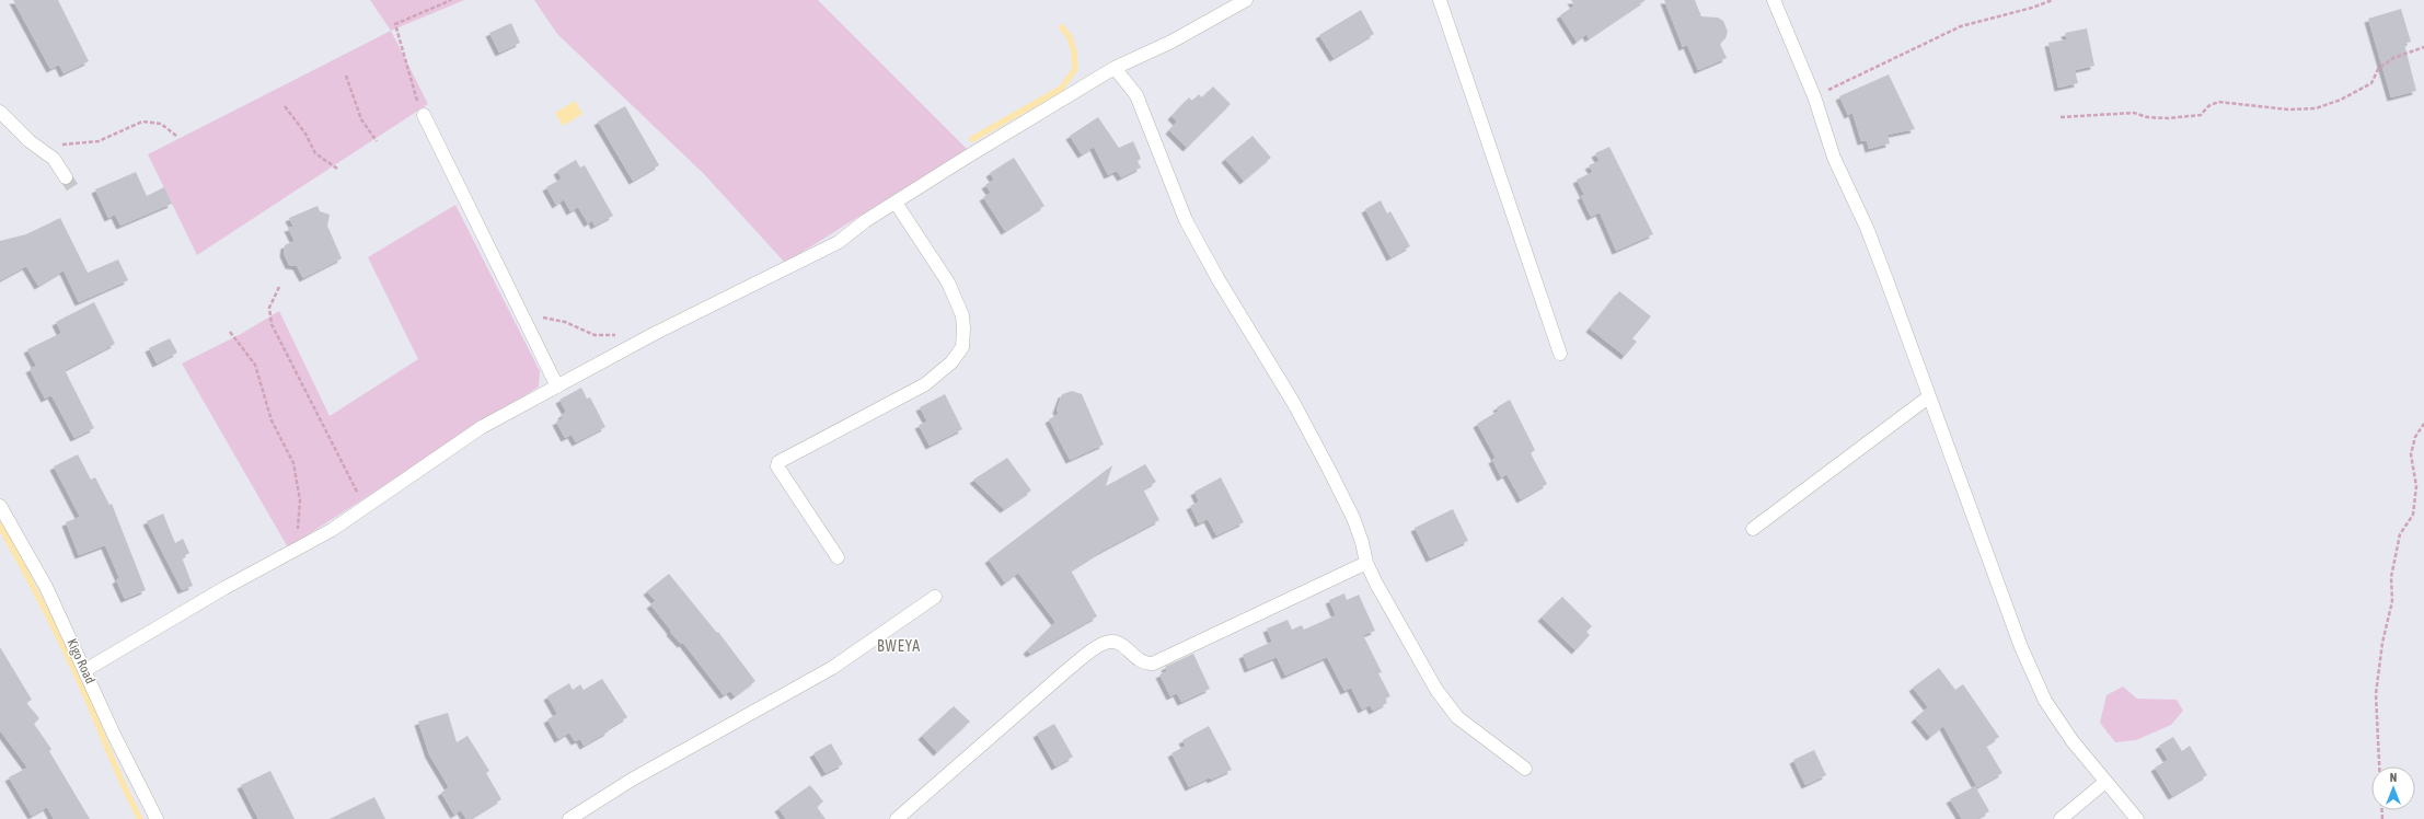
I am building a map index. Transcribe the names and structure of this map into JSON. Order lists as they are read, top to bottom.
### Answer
{
  "streets": {
    "street": ["Kigo Road"]
  },
  "districts": ["BWEYA"],
  "north": "top"
}
